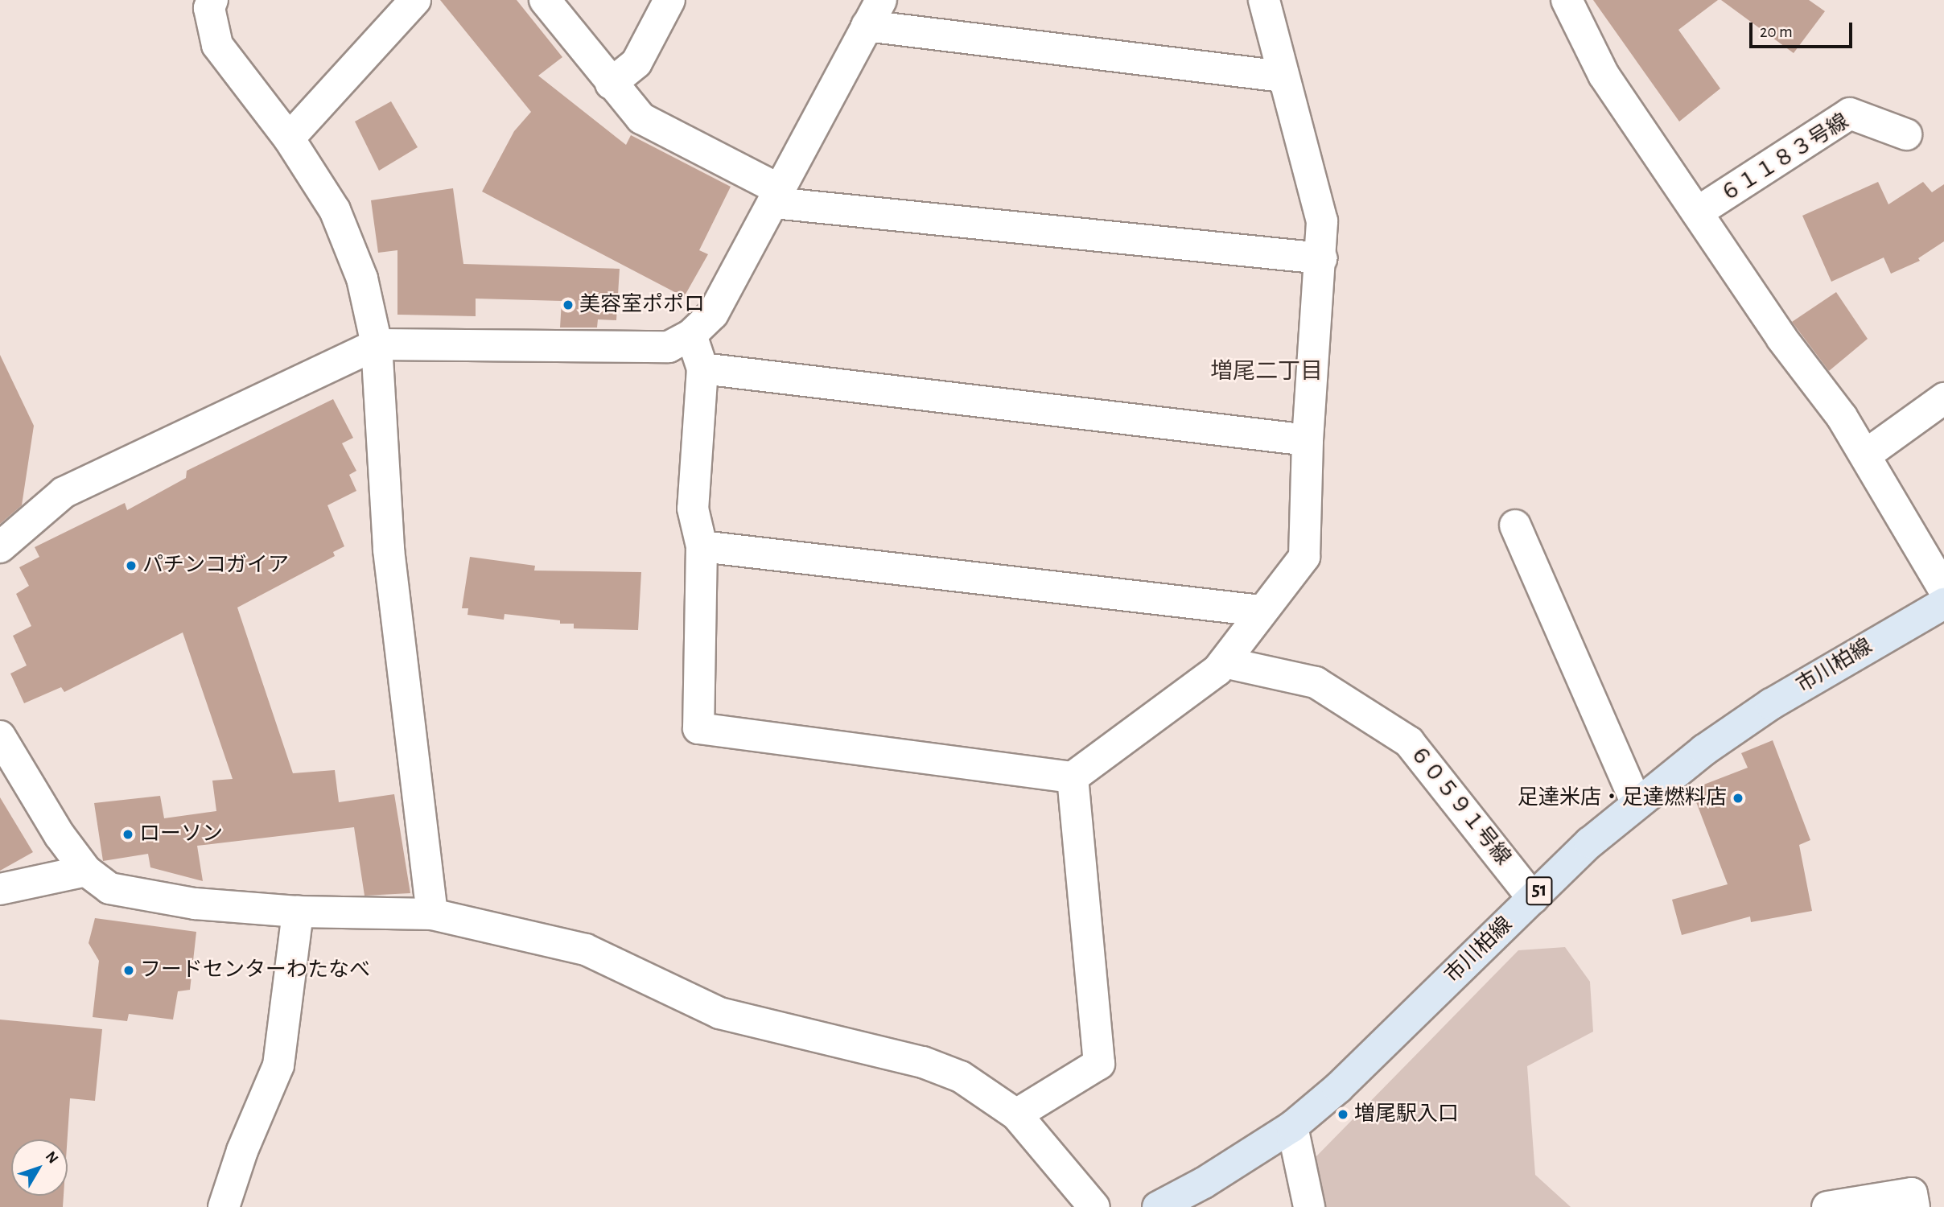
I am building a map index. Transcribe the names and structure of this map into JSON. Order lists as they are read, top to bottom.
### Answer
{
  "streets": {
    "main road": ["市川柏線", "51"],
    "street": ["６１１８３号線", "６０５９１号線"]
  },
  "crossings": [
    ["市川柏線", "６０５９１号線"]
  ],
  "districts": ["増尾二丁目"],
  "places": [
    "美容室ポポロ",
    "パチンコガイア",
    "足達米店・足達燃料店",
    "ローソン",
    "フードセンターわたなべ",
    "増尾駅入口"
  ],
  "scale_bar": "20 m",
  "north": "top right"
}
